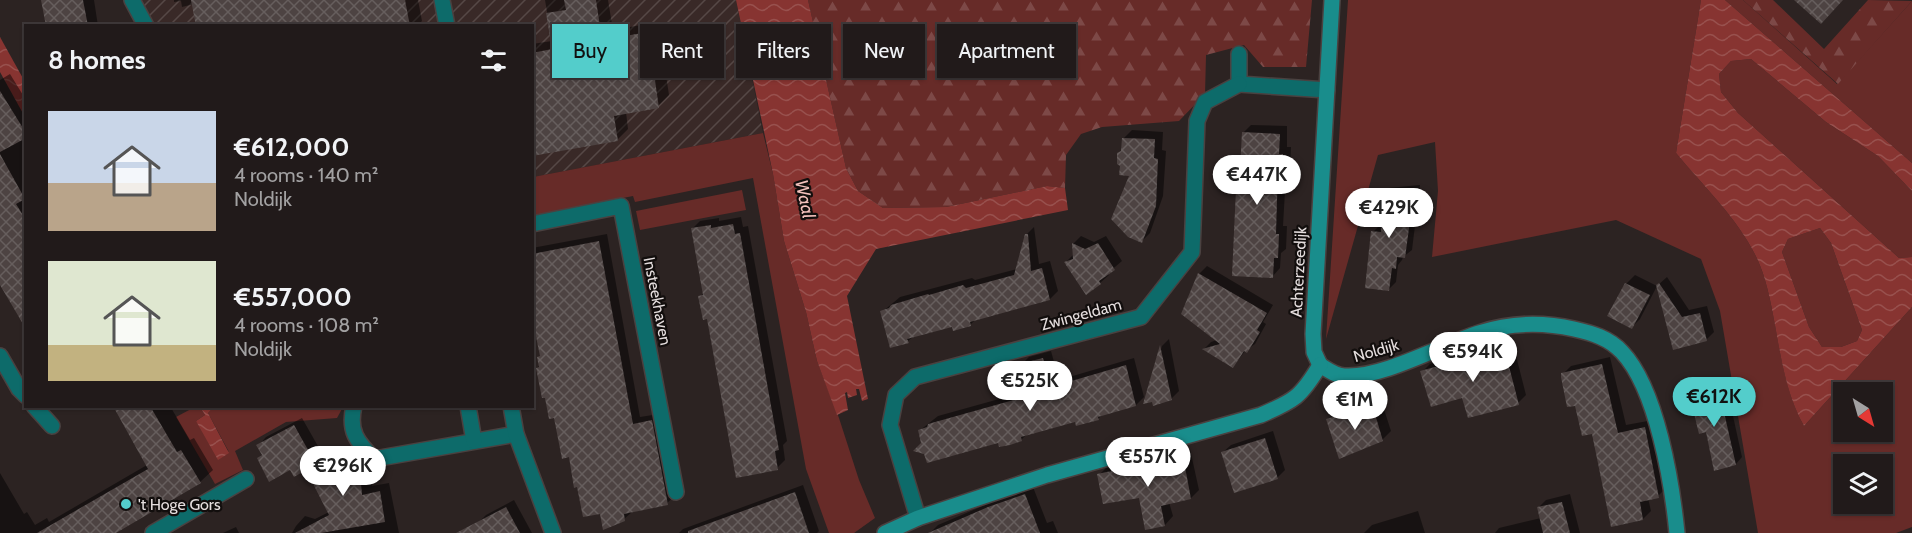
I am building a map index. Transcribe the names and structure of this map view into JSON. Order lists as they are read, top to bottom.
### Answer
{
  "streets": {
    "street": [
      "Achterzeedijk",
      "Insteekhaven",
      "Zwingeldam",
      "Noldijk"
    ]
  },
  "crossings": [
    ["Achterzeedijk", "Noldijk"]
  ],
  "water": ["Waal"],
  "places": ["'t Hoge Gors"],
  "north": "bottom right",
  "page": {
    "chip": [
      "Buy",
      "Rent",
      "Filters",
      "New",
      "Apartment"
    ],
    "heading": "8 homes",
    "list": [
      {
        "name": "€612,000",
        "note": "4 rooms · 140 m² · Noldijk"
      },
      {
        "name": "€557,000",
        "note": "4 rooms · 108 m² · Noldijk"
      }
    ],
    "price": [
      "€447K",
      "€429K",
      "€594K",
      "€525K",
      "€612K",
      "€1M",
      "€557K",
      "€296K"
    ]
  }
}
